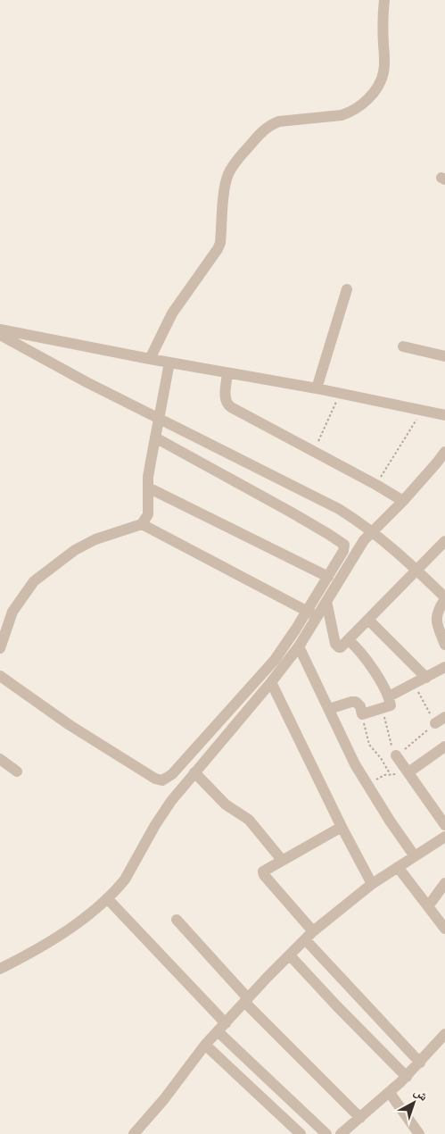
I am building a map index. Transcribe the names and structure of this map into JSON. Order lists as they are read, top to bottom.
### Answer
{
  "north": "top right"
}
